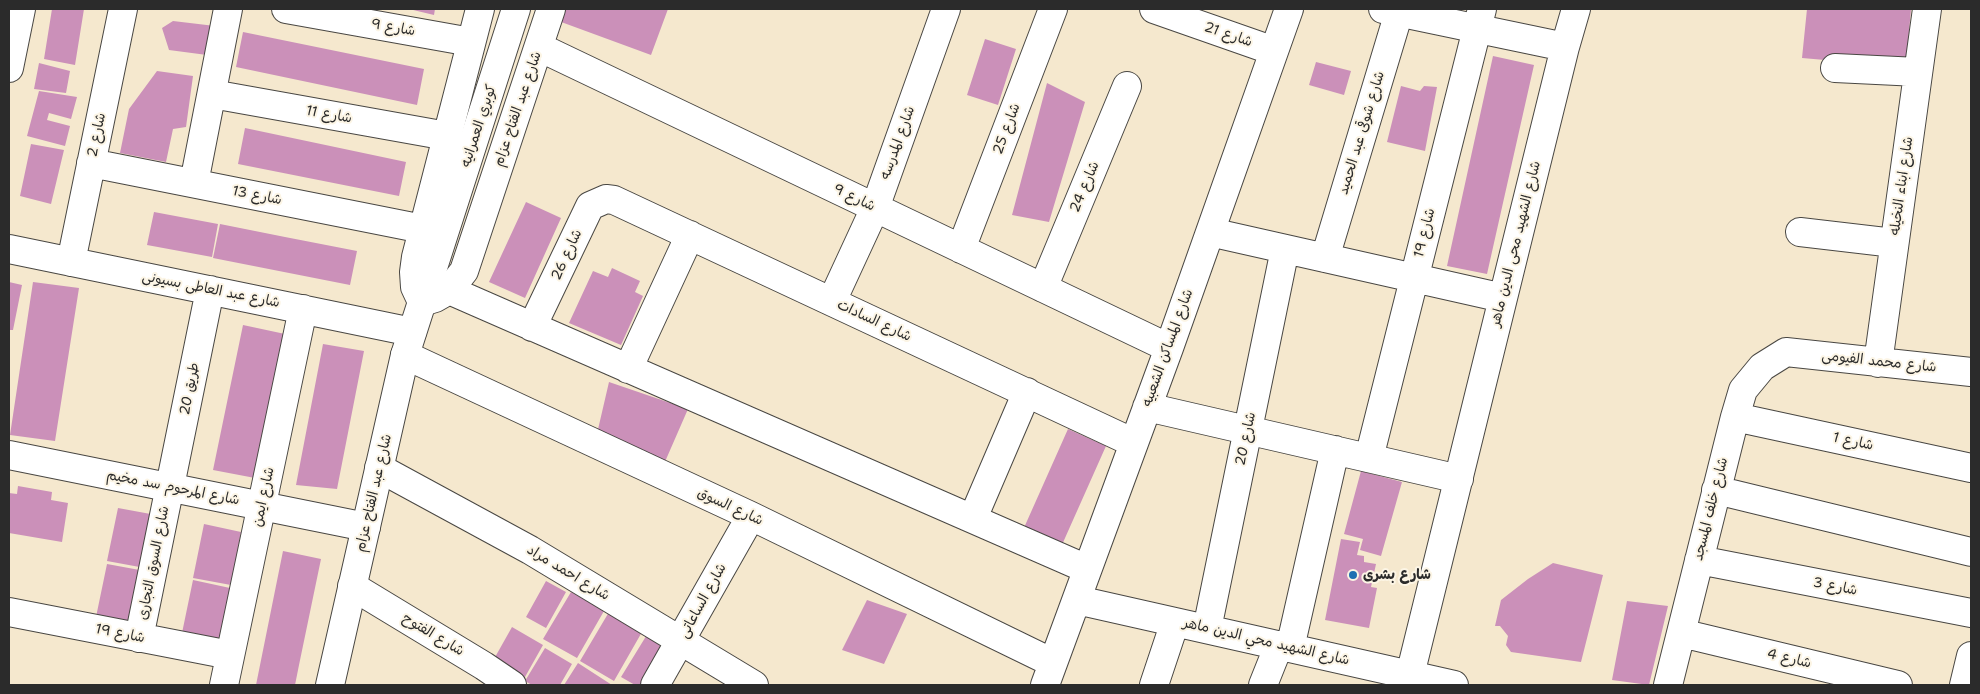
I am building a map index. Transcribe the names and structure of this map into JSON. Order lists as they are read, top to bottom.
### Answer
{
  "streets": {
    "street": [
      "شارع 9",
      "شارع 21",
      "شارع عبد الفتاح عزام",
      "شارع 11",
      "كوبري العمرانيه",
      "شارع 25",
      "شارع شوقى عبد الحميد",
      "شارع 2",
      "شارع المدرسه",
      "شارع ابناء النخيله",
      "شارع 24",
      "شارع 13",
      "شارع 19",
      "شارع الشهيد محى الدين ماهر",
      "شارع 26",
      "شارع عبد العاطى بسيونى",
      "شارع السادات",
      "شارع المساكن الشعبيه",
      "شارع محمد الفيومى",
      "طريق 20",
      "شارع 20",
      "شارع 1",
      "شارع المرحوم سد مخيم",
      "شارع ايمن",
      "شارع السوق",
      "شارع خلف المسجد",
      "شارع السوق التجارى",
      "شارع احمد مراد",
      "شارع 3",
      "شارع الساعاتى",
      "شارع الفتوح",
      "شارع الشهيد محي الدين ماهر",
      "شارع 4"
    ]
  },
  "crossings": [
    ["شارع 9", "شارع عبد الفتاح عزام"],
    ["شارع 9", "شارع 25"],
    ["شارع 9", "شارع المدرسه"],
    ["شارع 9", "شارع 24"],
    ["شارع 9", "شارع المساكن الشعبيه"],
    ["شارع 21", "شارع المساكن الشعبيه"],
    ["شارع عبد الفتاح عزام", "شارع 11"],
    ["شارع عبد الفتاح عزام", "كوبري العمرانيه"],
    ["شارع عبد الفتاح عزام", "شارع 13"],
    ["شارع عبد الفتاح عزام", "شارع عبد العاطى بسيونى"],
    ["شارع عبد الفتاح عزام", "شارع المرحوم سد مخيم"],
    ["شارع عبد الفتاح عزام", "شارع السوق"],
    ["شارع عبد الفتاح عزام", "شارع احمد مراد"],
    ["شارع عبد الفتاح عزام", "شارع الفتوح"],
    ["كوبري العمرانيه", "شارع 13"],
    ["شارع 2", "شارع 13"],
    ["شارع 2", "شارع عبد العاطى بسيونى"],
    ["شارع المدرسه", "شارع السادات"],
    ["شارع ابناء النخيله", "شارع محمد الفيومى"],
    ["شارع 19", "شارع ايمن"],
    ["شارع 19", "شارع السوق التجارى"],
    ["شارع الشهيد محى الدين ماهر", "شارع الشهيد محي الدين ماهر"],
    ["شارع 26", "شارع السادات"],
    ["شارع عبد العاطى بسيونى", "طريق 20"],
    ["شارع عبد العاطى بسيونى", "شارع ايمن"],
    ["شارع عبد العاطى بسيونى", "شارع السوق"],
    ["شارع السادات", "شارع المساكن الشعبيه"],
    ["شارع المساكن الشعبيه", "شارع السوق"],
    ["شارع المساكن الشعبيه", "شارع الشهيد محي الدين ماهر"],
    ["شارع محمد الفيومى", "شارع خلف المسجد"],
    ["طريق 20", "شارع المرحوم سد مخيم"],
    ["طريق 20", "شارع السوق التجارى"],
    ["شارع 20", "شارع الشهيد محي الدين ماهر"],
    ["شارع 1", "شارع خلف المسجد"],
    ["شارع المرحوم سد مخيم", "شارع ايمن"],
    ["شارع المرحوم سد مخيم", "شارع السوق التجارى"],
    ["شارع السوق", "شارع الساعاتى"],
    ["شارع خلف المسجد", "شارع 3"],
    ["شارع خلف المسجد", "شارع 4"],
    ["شارع احمد مراد", "شارع الساعاتى"]
  ],
  "places": ["شارع بشرى"]
}
